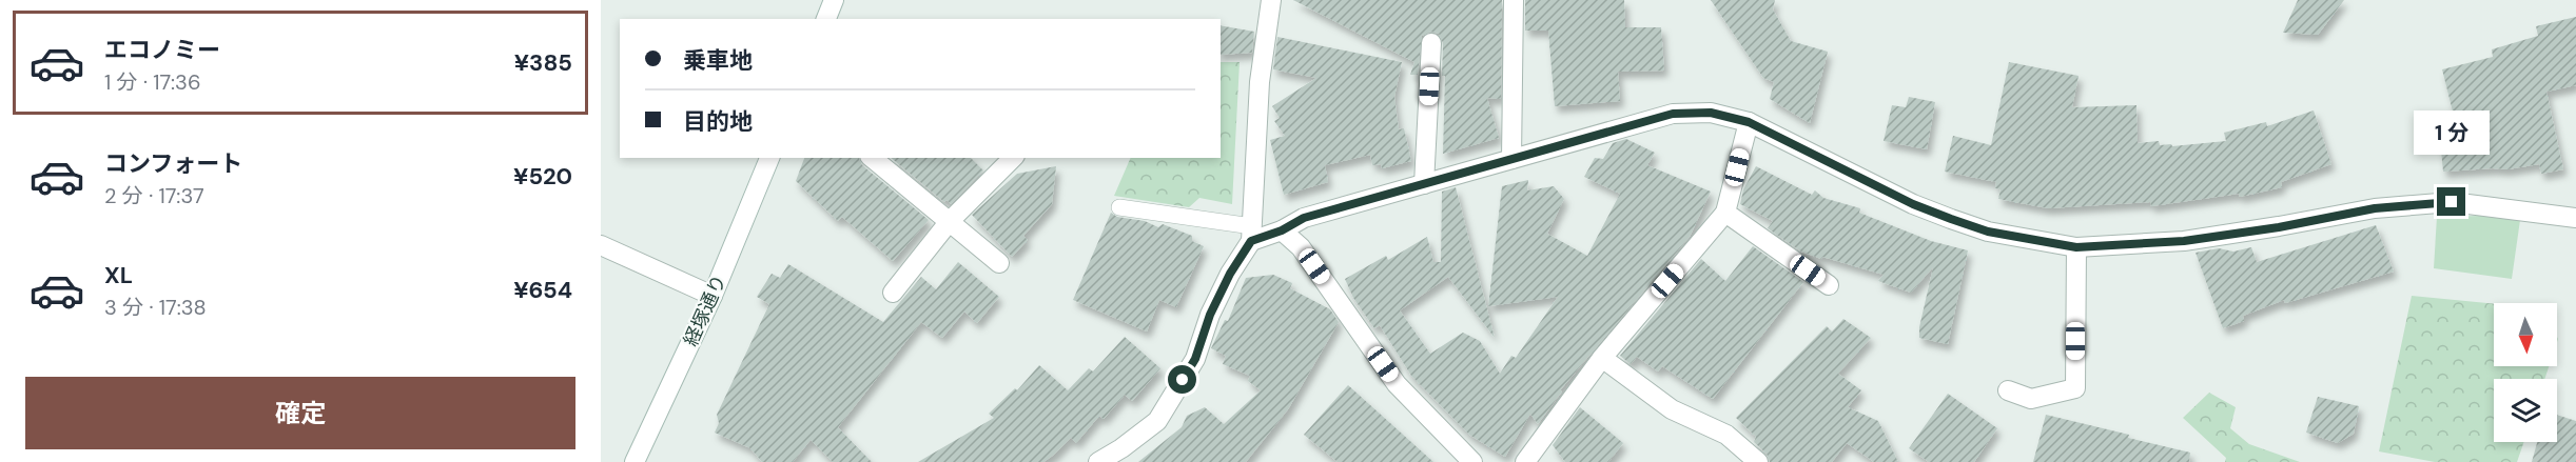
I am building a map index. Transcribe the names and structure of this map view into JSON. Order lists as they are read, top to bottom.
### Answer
{
  "streets": {
    "street": ["経塚通り"]
  },
  "north": "bottom",
  "page": {
    "list": [
      {
        "name": "エコノミー",
        "note": "1 分 · 17:36",
        "value": "¥385"
      },
      {
        "name": "コンフォート",
        "note": "2 分 · 17:37",
        "value": "¥520"
      },
      {
        "name": "XL",
        "note": "3 分 · 17:38",
        "value": "¥654"
      }
    ],
    "banner": ["乗車地", "目的地"],
    "bubble": "1 分",
    "buttons": "確定"
  }
}
